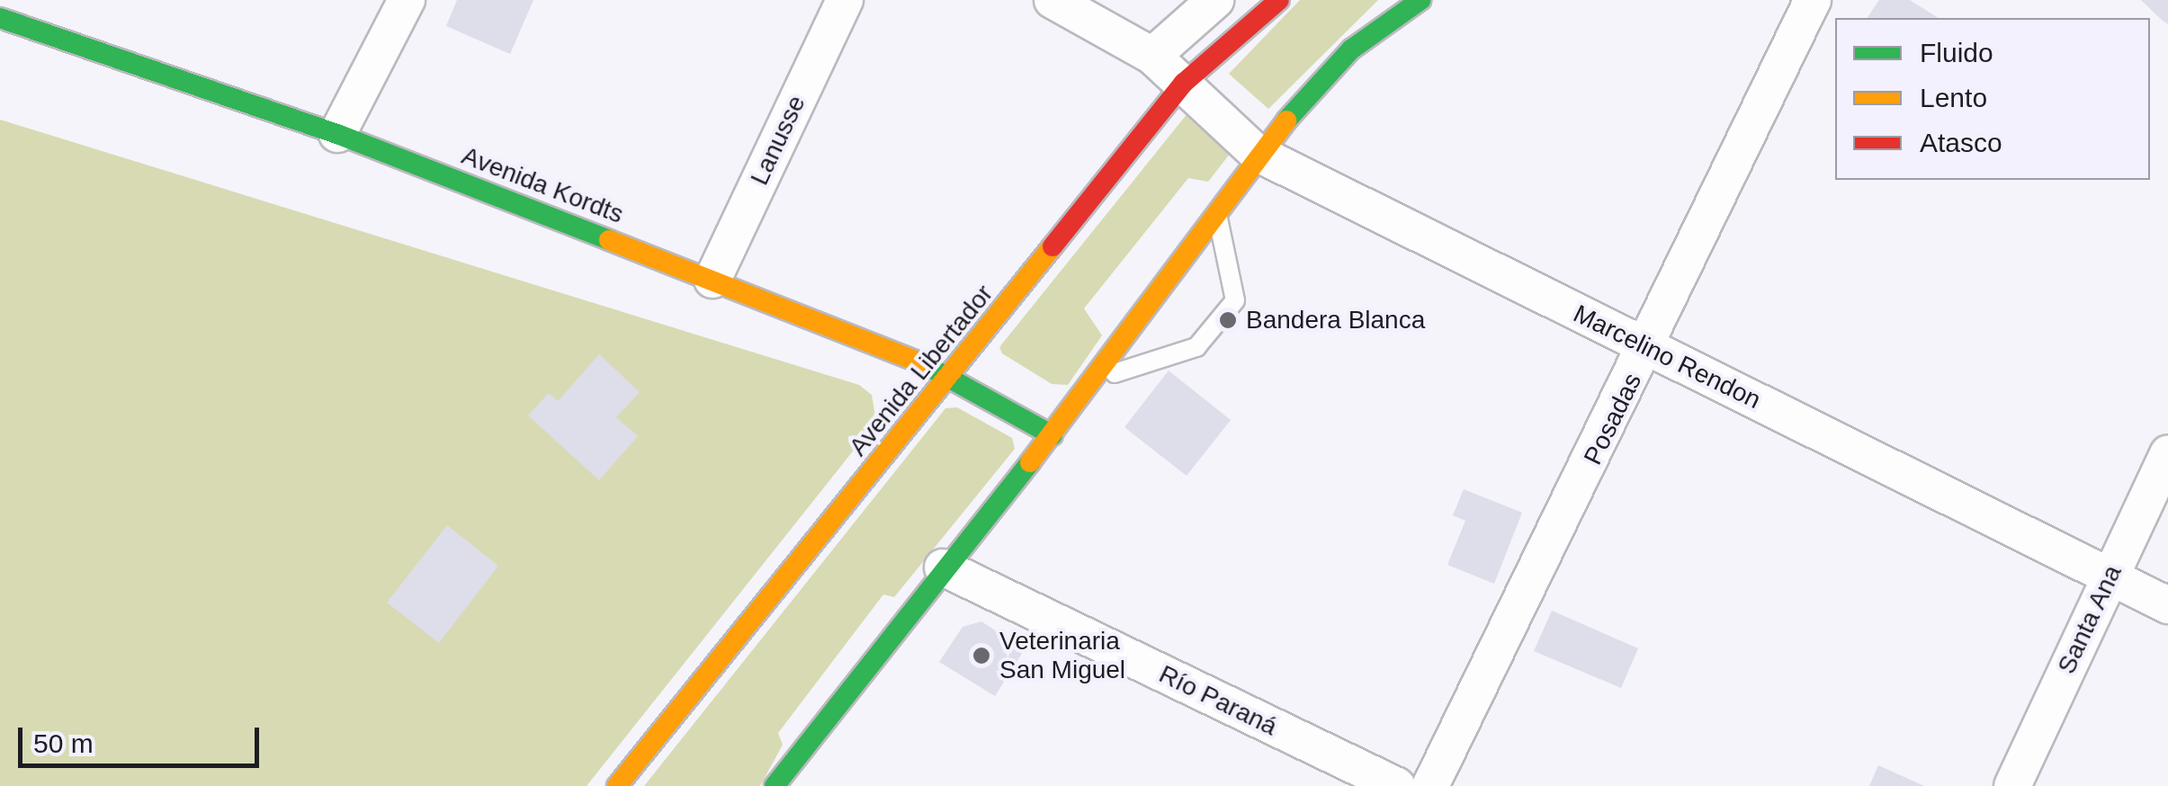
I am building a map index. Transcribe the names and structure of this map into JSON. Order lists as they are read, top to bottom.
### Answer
{
  "streets": {
    "main road": ["Avenida Kordts", "Avenida Libertador"],
    "street": [
      "Lanusse",
      "Marcelino Rendon",
      "Posadas",
      "Santa Ana",
      "Río Paraná"
    ]
  },
  "crossings": [
    ["Lanusse", "Avenida Kordts"],
    ["Avenida Kordts", "Avenida Libertador"],
    ["Marcelino Rendon", "Avenida Libertador"],
    ["Marcelino Rendon", "Posadas"],
    ["Marcelino Rendon", "Santa Ana"]
  ],
  "places": ["Bandera Blanca", "Veterinaria San Miguel"],
  "legend": ["Fluido", "Lento", "Atasco"],
  "scale_bar": "50 m"
}
